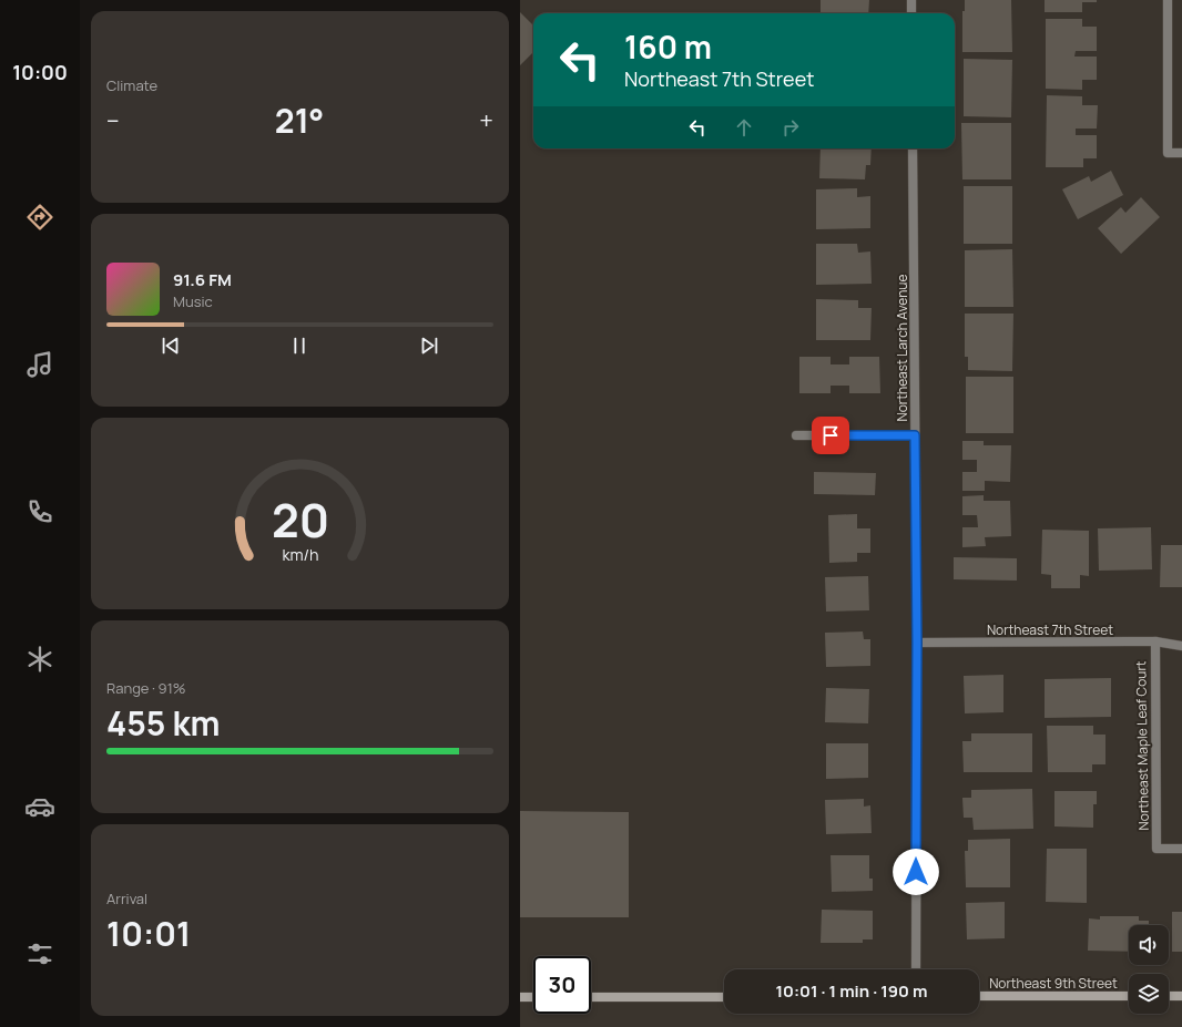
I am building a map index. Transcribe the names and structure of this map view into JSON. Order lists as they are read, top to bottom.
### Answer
{
  "streets": {
    "main road": ["Northeast 9th Street"],
    "street": ["Northeast Larch Avenue", "Northeast 7th Street", "Northeast Maple Leaf Court"]
  },
  "crossings": [
    ["Northeast Larch Avenue", "Northeast 7th Street"],
    ["Northeast 7th Street", "Northeast Maple Leaf Court"]
  ],
  "page": {
    "tabs": "10:00",
    "tile": [
      "Climate",
      ["Range · 91%", "455 km"],
      ["Arrival", "10:01"]
    ],
    "turn": ["160 m", "Northeast 7th Street"],
    "heat": ["−", "21°", "+"],
    "song": ["91.6 FM", "Music"],
    "limit": "30",
    "trip": "10:01 · 1 min · 190 m",
    "gauge": ["20", "km/h"]
  }
}
